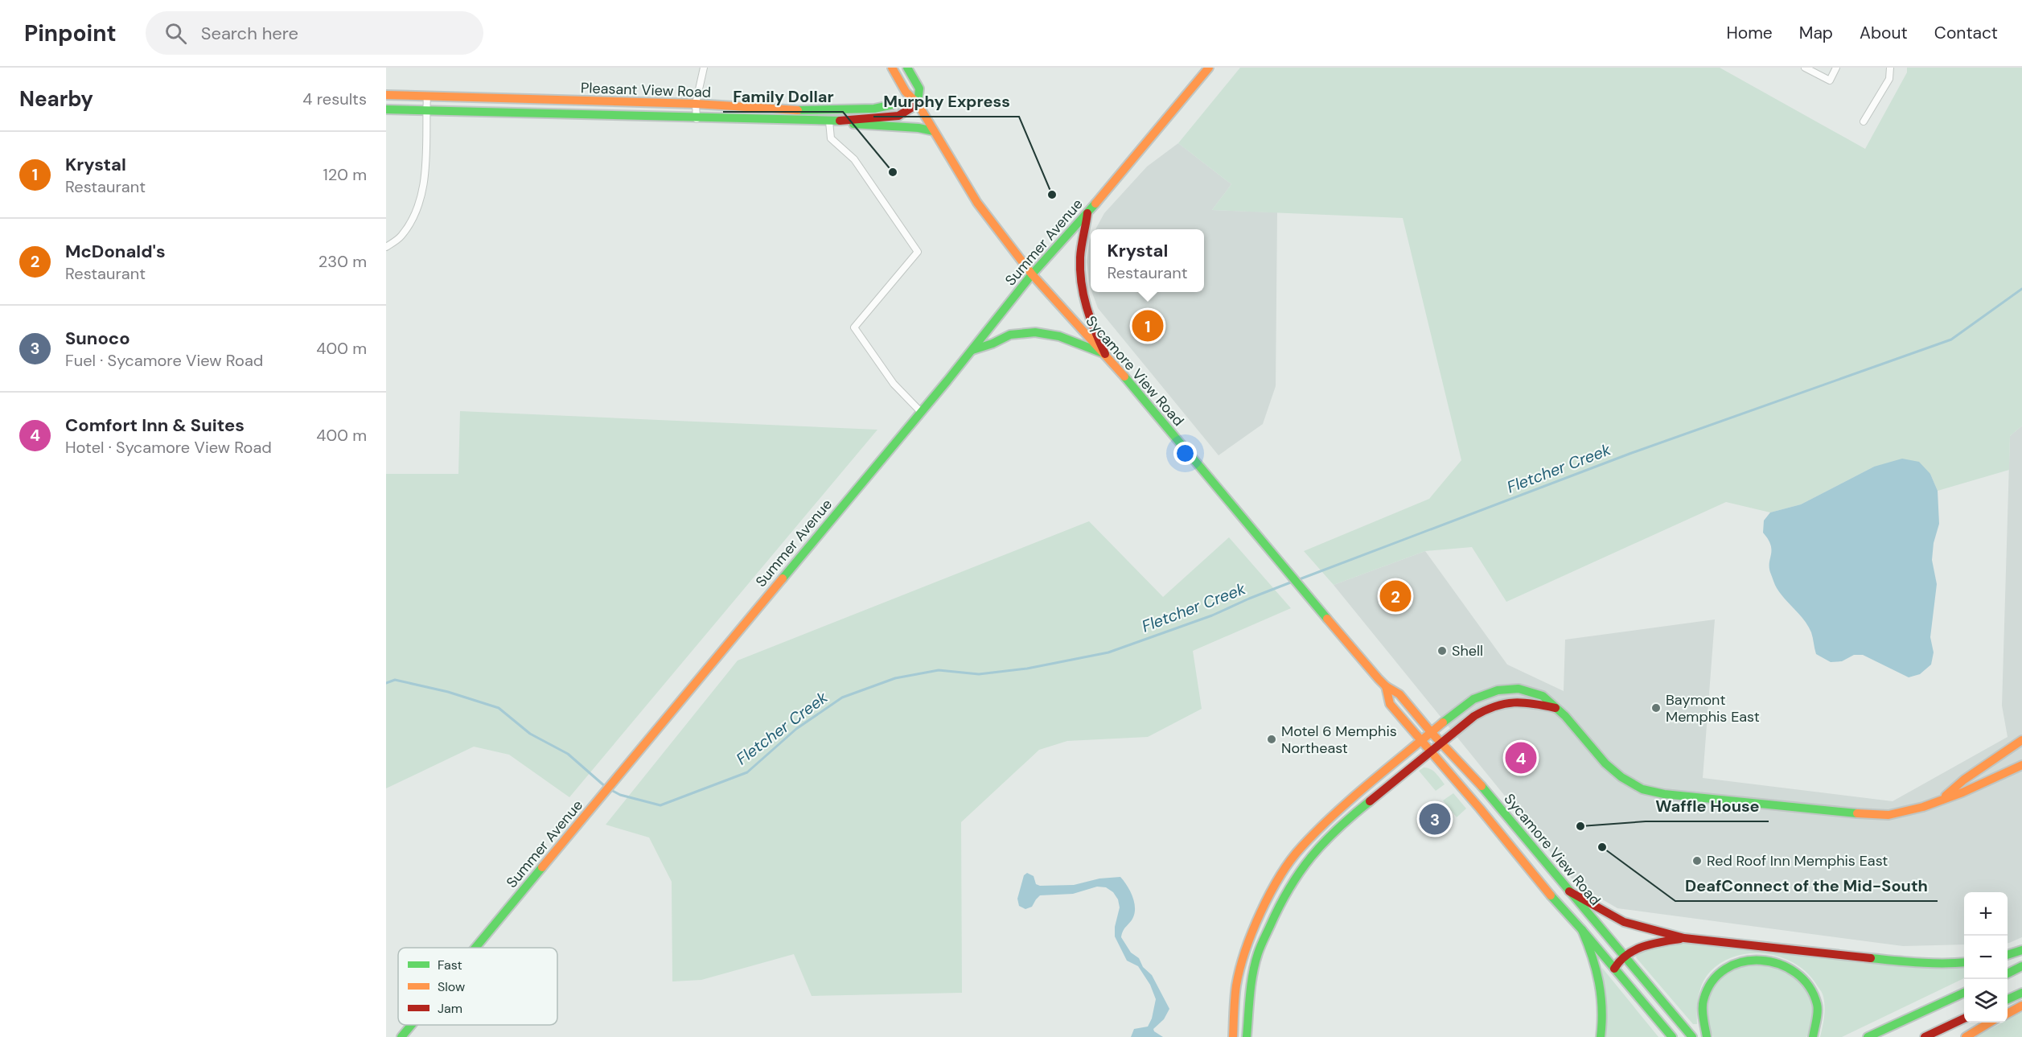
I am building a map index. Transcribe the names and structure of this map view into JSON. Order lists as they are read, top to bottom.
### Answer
{
  "streets": {
    "main road": ["Pleasant View Road", "Summer Avenue", "Sycamore View Road"]
  },
  "crossings": [
    ["Pleasant View Road", "Sycamore View Road"],
    ["Summer Avenue", "Sycamore View Road"]
  ],
  "water": ["Fletcher Creek"],
  "places": [
    "Family Dollar",
    "Murphy Express",
    "Shell",
    "Baymont Memphis East",
    "Motel 6 Memphis Northeast",
    "Waffle House",
    "DeafConnect of the Mid-South",
    "Red Roof Inn Memphis East"
  ],
  "legend": ["Fast", "Slow", "Jam"],
  "page": {
    "header": "Pinpoint",
    "search": "Search here",
    "nav": [
      "Home",
      "Map",
      "About",
      "Contact"
    ],
    "heading": ["Nearby", "4 results"],
    "list": [
      {
        "mark": "1",
        "name": "Krystal",
        "note": "Restaurant",
        "value": "120 m"
      },
      {
        "mark": "2",
        "name": "McDonald's",
        "note": "Restaurant",
        "value": "230 m"
      },
      {
        "mark": "3",
        "name": "Sunoco",
        "note": "Fuel · Sycamore View Road",
        "value": "400 m"
      },
      {
        "mark": "4",
        "name": "Comfort Inn & Suites",
        "note": "Hotel · Sycamore View Road",
        "value": "400 m"
      }
    ],
    "popup": ["Krystal", "Restaurant"],
    "pins": [
      "1",
      "2",
      "4",
      "3"
    ],
    "map_buttons": ["+", "−"]
  }
}
